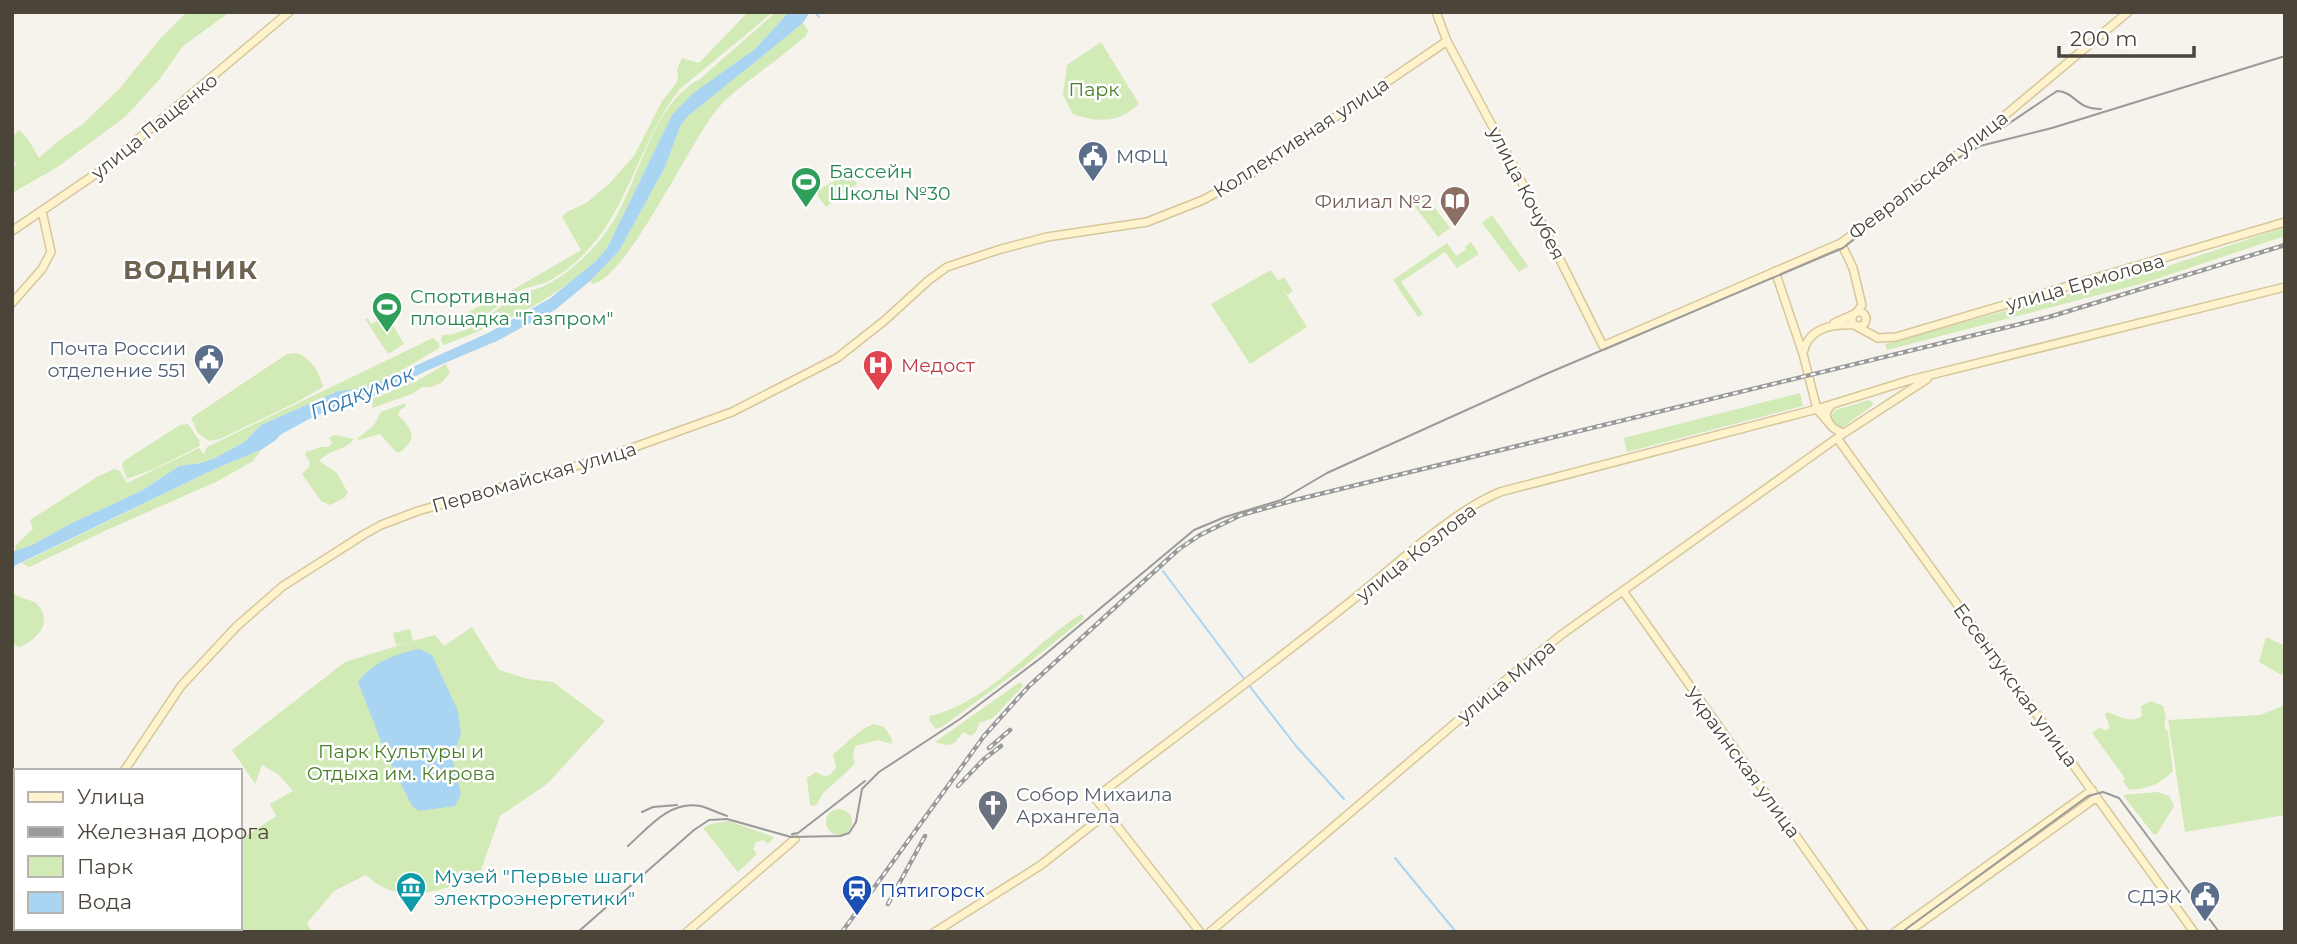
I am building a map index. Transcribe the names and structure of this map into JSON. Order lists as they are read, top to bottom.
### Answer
{
  "streets": {
    "street": [
      "улица Пащенко",
      "Коллективная улица",
      "Февральская улица",
      "улица Кочубея",
      "улица Ермолова",
      "Первомайская улица",
      "улица Козлова",
      "улица Мира",
      "Ессентукская улица",
      "Украинская улица"
    ]
  },
  "crossings": [
    ["Коллективная улица", "улица Кочубея"],
    ["Коллективная улица", "Первомайская улица"],
    ["Февральская улица", "улица Кочубея"],
    ["улица Мира", "Ессентукская улица"],
    ["улица Мира", "Украинская улица"]
  ],
  "districts": ["ВОДНИК"],
  "water": ["Подкумок"],
  "parks": ["Парк", "Парк Культуры и Отдыха им. Кирова"],
  "places": {
    "public building": ["МФЦ", "Почта России отделение 551", "СДЭК"],
    "sports": ["Бассейн Школы №30", "Спортивная площадка \"Газпром\""],
    "library": ["Филиал №2"],
    "hospital": ["Медост"],
    "church": ["Собор Михаила Архангела"],
    "museum": ["Музей \"Первые шаги электроэнергетики\""],
    "station": ["Пятигорск"]
  },
  "legend": [
    "Улица",
    "Железная дорога",
    "Парк",
    "Вода"
  ],
  "scale_bar": "200 m"
}
